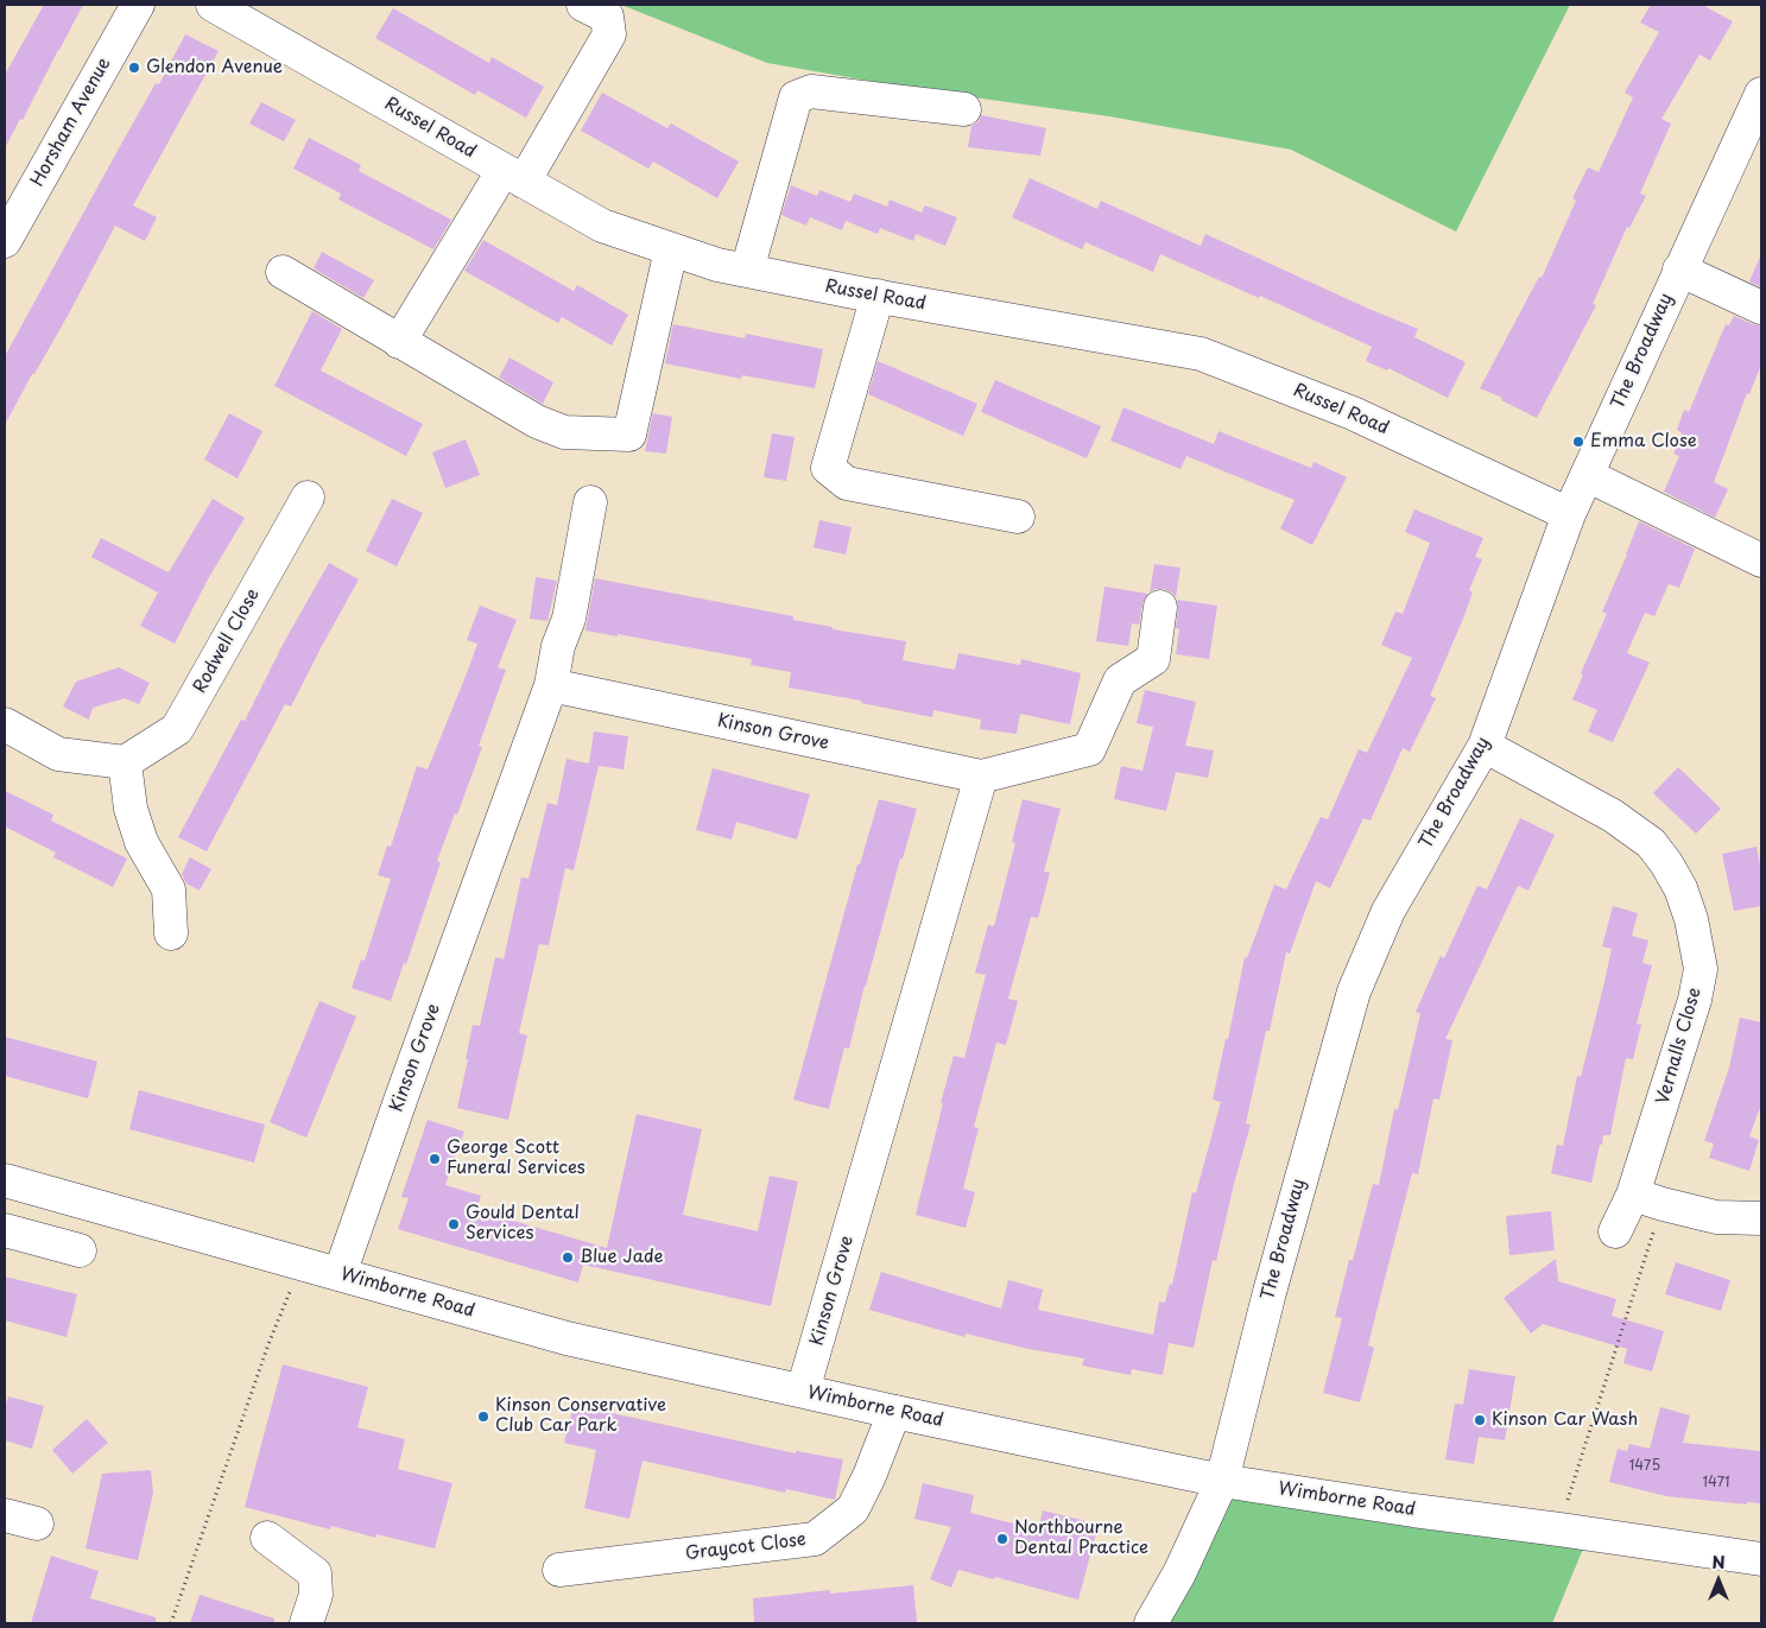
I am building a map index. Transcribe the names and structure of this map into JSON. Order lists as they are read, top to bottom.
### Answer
{
  "streets": {
    "street": [
      "Horsham Avenue",
      "Russel Road",
      "The Broadway",
      "Rodwell Close",
      "Kinson Grove",
      "Vernalls Close",
      "Wimborne Road",
      "Graycot Close"
    ]
  },
  "crossings": [
    ["Russel Road", "The Broadway"],
    ["The Broadway", "Vernalls Close"],
    ["The Broadway", "Wimborne Road"],
    ["Kinson Grove", "Wimborne Road"],
    ["Wimborne Road", "Graycot Close"]
  ],
  "places": [
    "Glendon Avenue",
    "Emma Close",
    "George Scott Funeral Services",
    "Gould Dental Services",
    "Blue Jade",
    "Kinson Conservative Club Car Park",
    "Kinson Car Wash",
    "Northbourne Dental Practice"
  ],
  "house_numbers": ["1475", "1471"],
  "north": "top"
}
